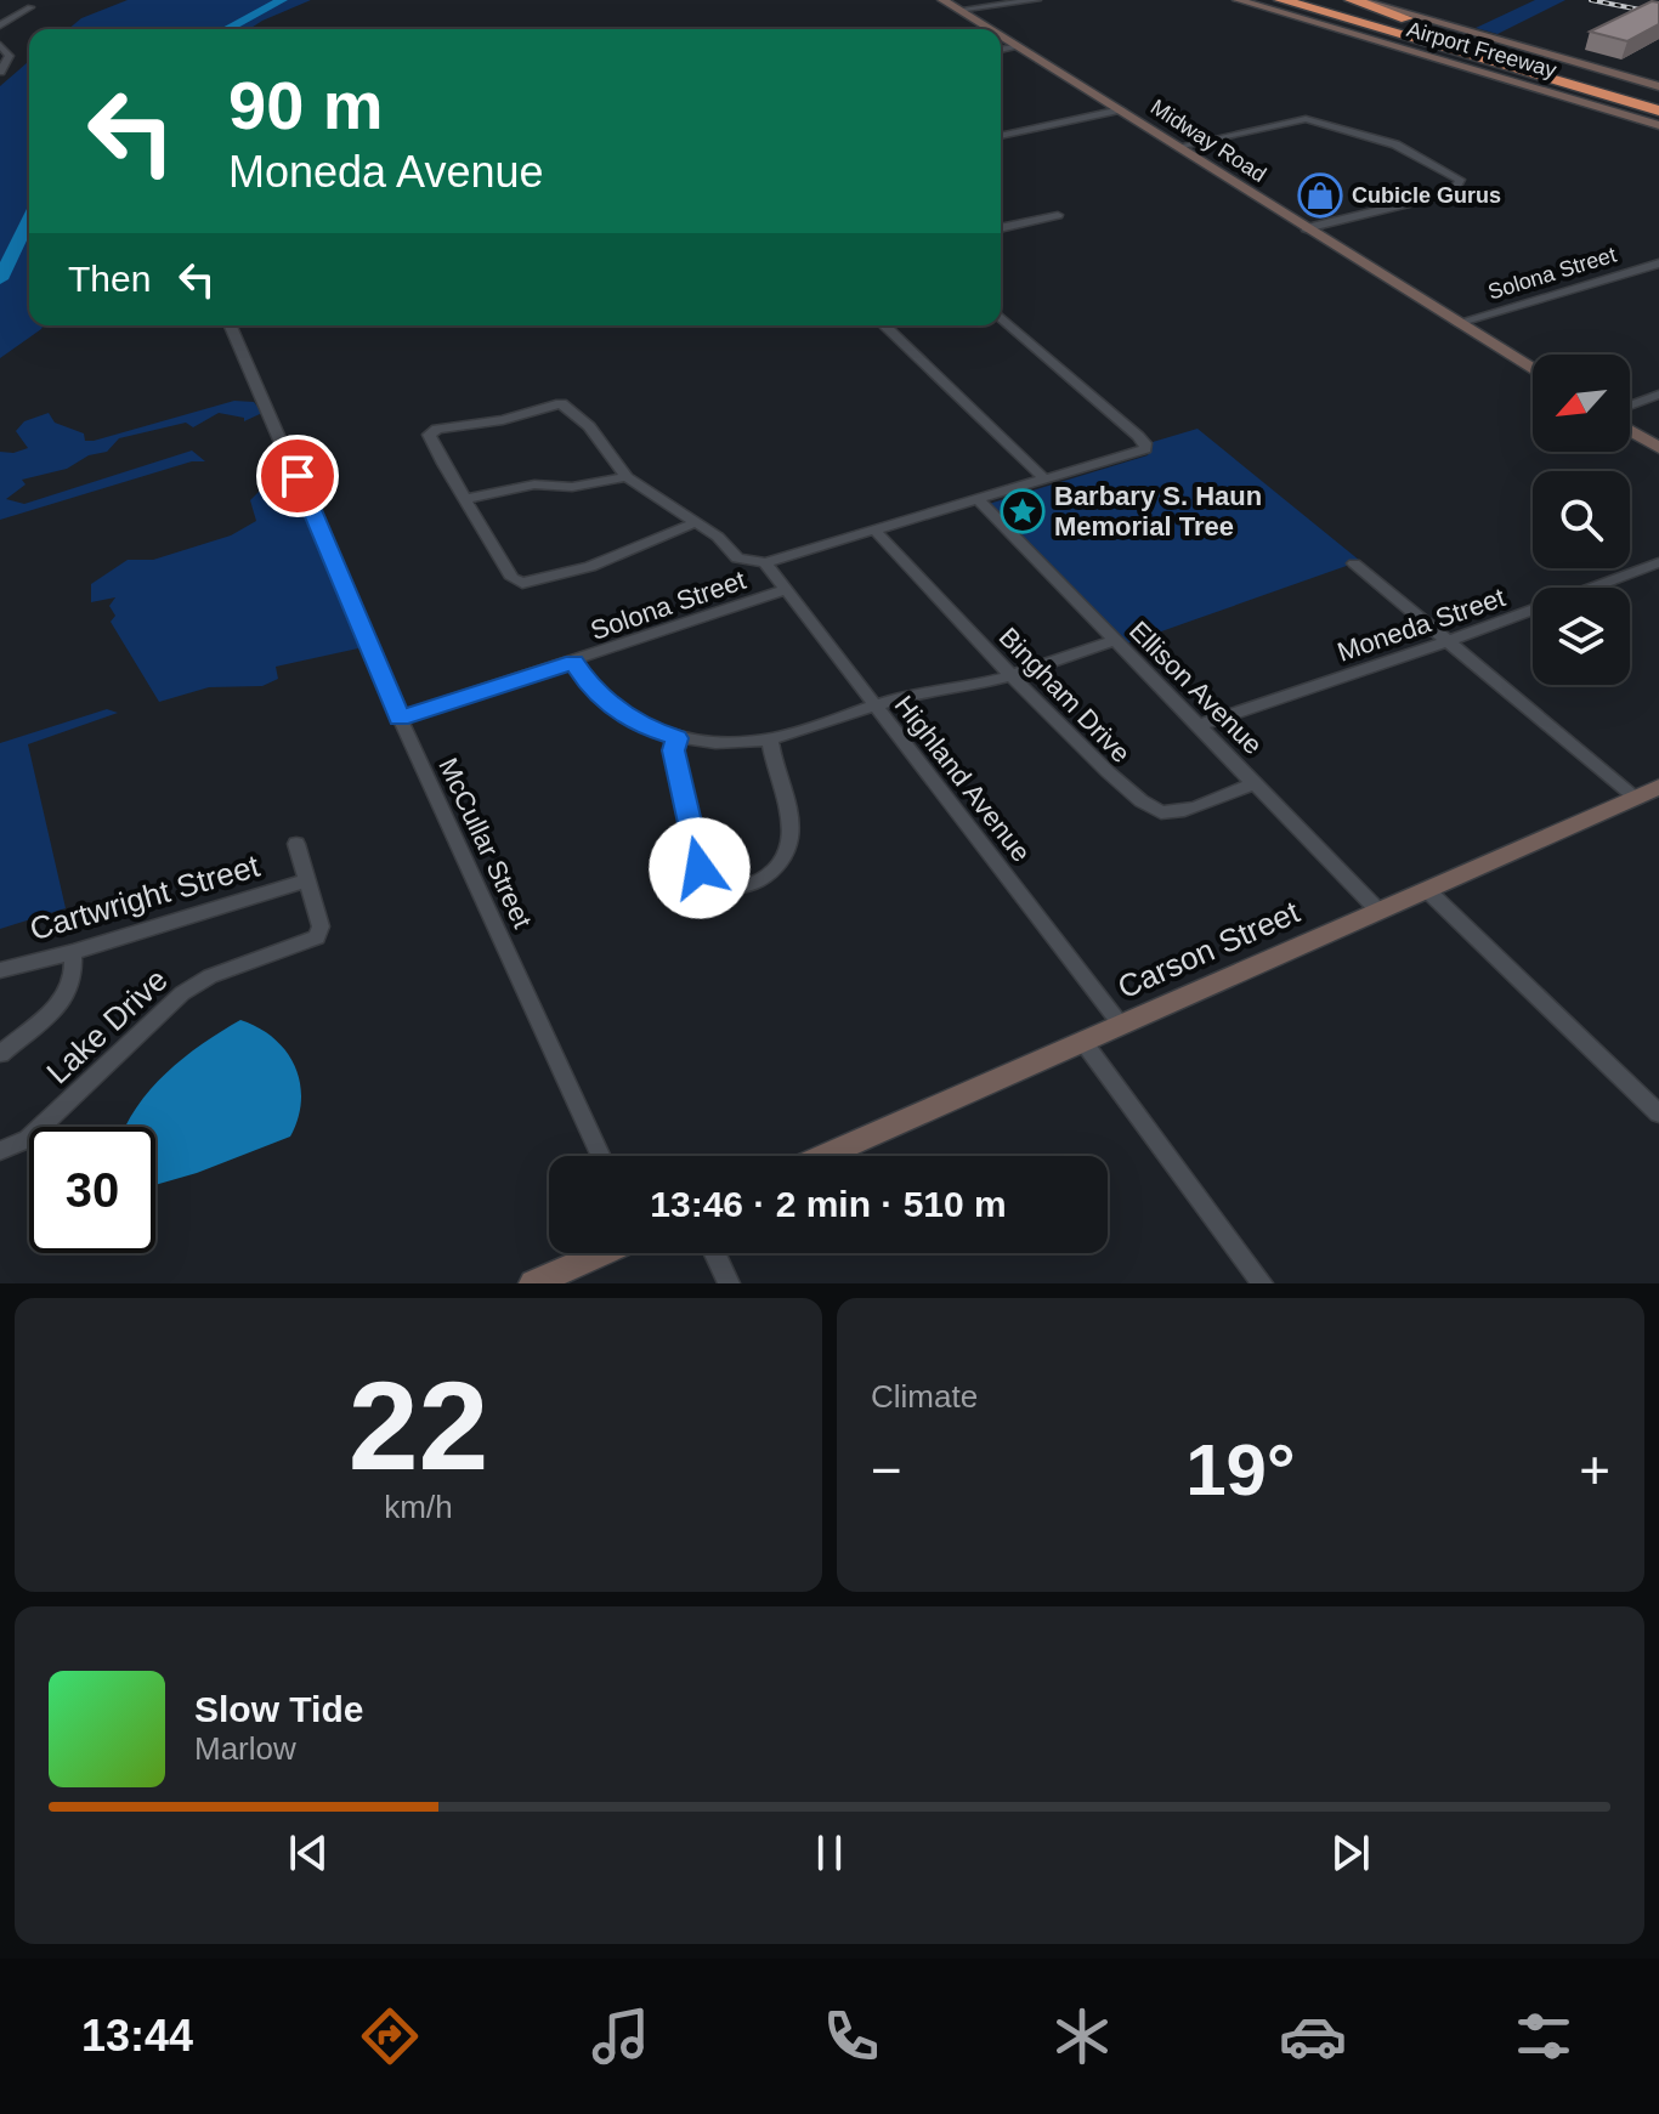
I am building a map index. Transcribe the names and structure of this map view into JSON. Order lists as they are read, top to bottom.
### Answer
{
  "streets": {
    "highway": ["Airport Freeway"],
    "main road": ["Midway Road", "Carson Street"],
    "street": [
      "Solona Street",
      "Moneda Street",
      "Ellison Avenue",
      "Bingham Drive",
      "Highland Avenue",
      "McCullar Street",
      "Cartwright Street",
      "Lake Drive"
    ]
  },
  "crossings": [
    ["Midway Road", "Solona Street"],
    ["Solona Street", "Ellison Avenue"],
    ["Solona Street", "Bingham Drive"],
    ["Solona Street", "Highland Avenue"],
    ["Solona Street", "McCullar Street"],
    ["Moneda Street", "Ellison Avenue"],
    ["Ellison Avenue", "Bingham Drive"],
    ["Ellison Avenue", "Carson Street"],
    ["Highland Avenue", "Carson Street"],
    ["Cartwright Street", "Lake Drive"]
  ],
  "places": {
    "shop": ["Cubicle Gurus"],
    "place": ["Barbary S. Haun Memorial Tree"]
  },
  "north": "bottom left",
  "page": {
    "turn": ["90 m", "Moneda Avenue"],
    "then": "Then",
    "limit": "30",
    "trip": "13:46 · 2 min · 510 m",
    "tile": [
      ["22", "km/h"],
      "Climate"
    ],
    "heat": ["−", "19°", "+"],
    "song": ["Slow Tide", "Marlow"],
    "tabs": "13:44"
  }
}
